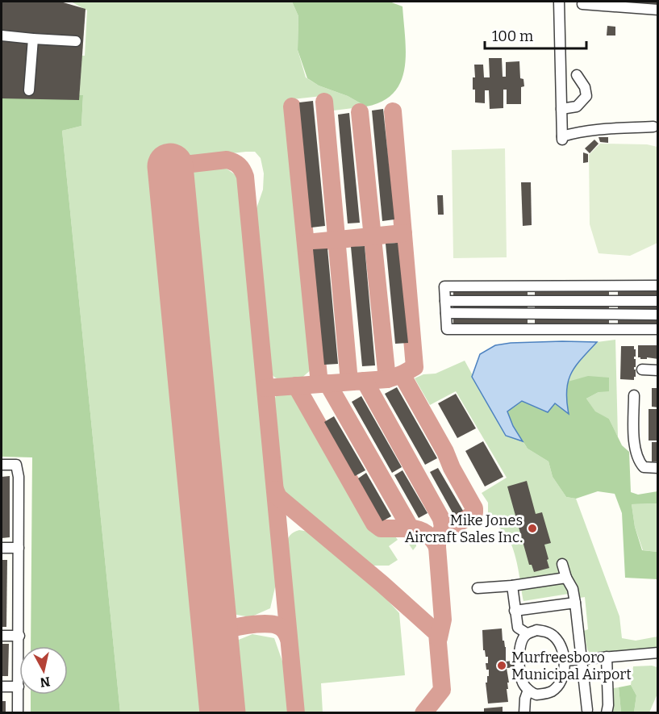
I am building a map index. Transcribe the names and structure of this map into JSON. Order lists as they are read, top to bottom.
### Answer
{
  "places": ["Mike Jones Aircraft Sales Inc.", "Murfreesboro Municipal Airport"],
  "scale_bar": "100 m",
  "north": "bottom"
}
